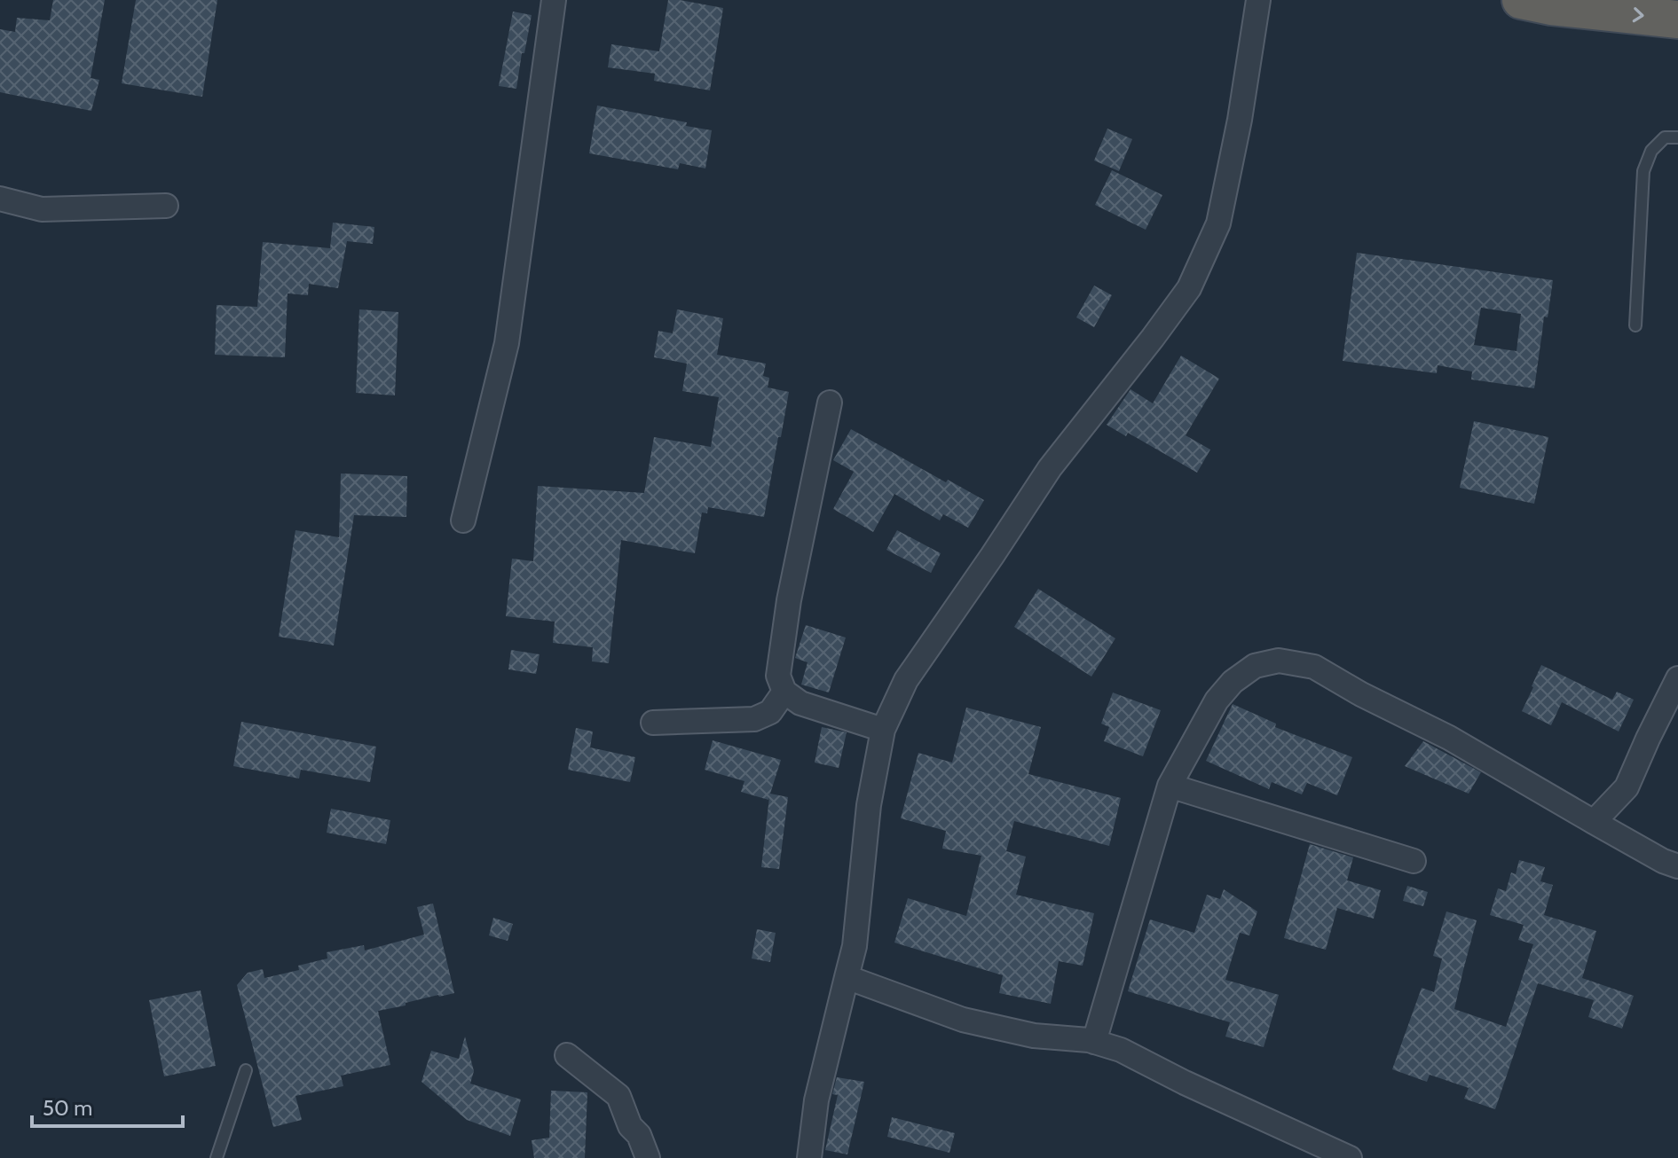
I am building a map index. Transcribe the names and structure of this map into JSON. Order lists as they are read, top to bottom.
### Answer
{
  "scale_bar": "50 m"
}
